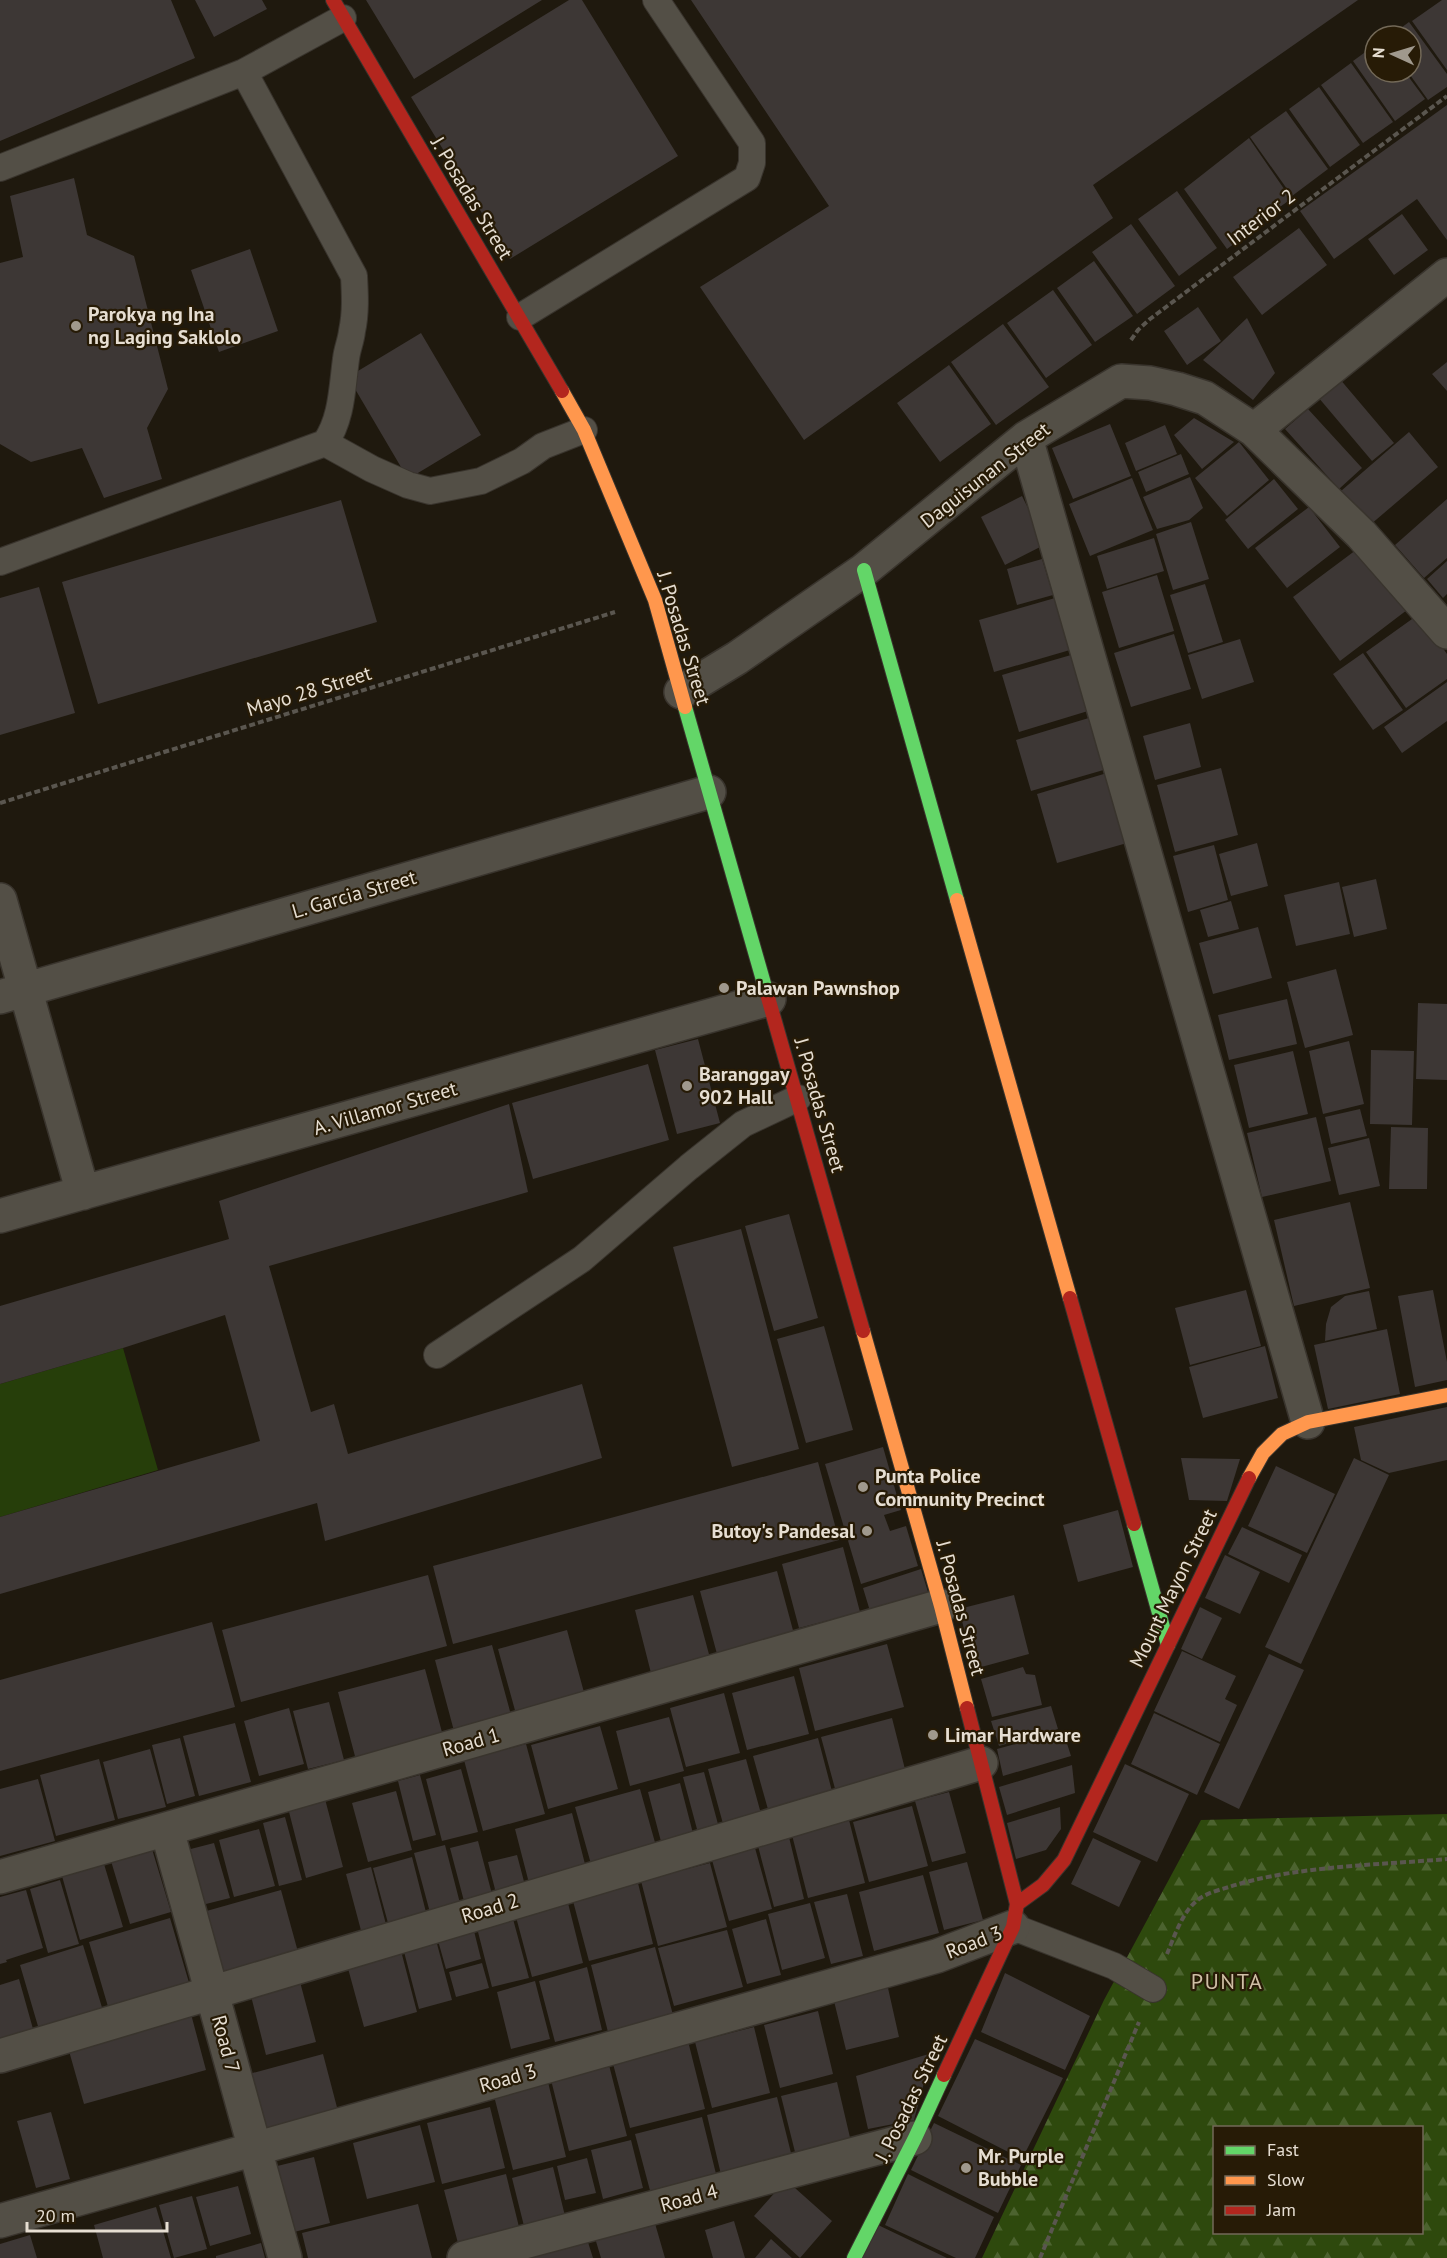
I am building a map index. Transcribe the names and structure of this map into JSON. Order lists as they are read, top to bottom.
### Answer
{
  "streets": {
    "street": [
      "J. Posadas Street",
      "Daguisunan Street",
      "L. Garcia Street",
      "A. Villamor Street",
      "Mount Mayon Street",
      "Road 1",
      "Road 2",
      "Road 3",
      "Road 7",
      "Road 4"
    ],
    "path": ["Interior 2", "Mayo 28 Street"]
  },
  "crossings": [
    ["J. Posadas Street", "Daguisunan Street"],
    ["J. Posadas Street", "L. Garcia Street"],
    ["J. Posadas Street", "A. Villamor Street"],
    ["J. Posadas Street", "Mount Mayon Street"],
    ["J. Posadas Street", "Road 1"],
    ["J. Posadas Street", "Road 2"],
    ["J. Posadas Street", "Road 3"],
    ["J. Posadas Street", "Road 4"],
    ["Interior 2", "Daguisunan Street"],
    ["Mount Mayon Street", "Road 3"],
    ["Road 1", "Road 7"],
    ["Road 2", "Road 7"],
    ["Road 3", "Road 7"]
  ],
  "districts": ["PUNTA"],
  "places": [
    "Parokya ng Ina ng Laging Saklolo",
    "Palawan Pawnshop",
    "Baranggay 902 Hall",
    "Punta Police Community Precinct",
    "Butoy's Pandesal",
    "Limar Hardware",
    "Mr. Purple Bubble"
  ],
  "legend": ["Fast", "Slow", "Jam"],
  "scale_bar": "20 m",
  "north": "left"
}
